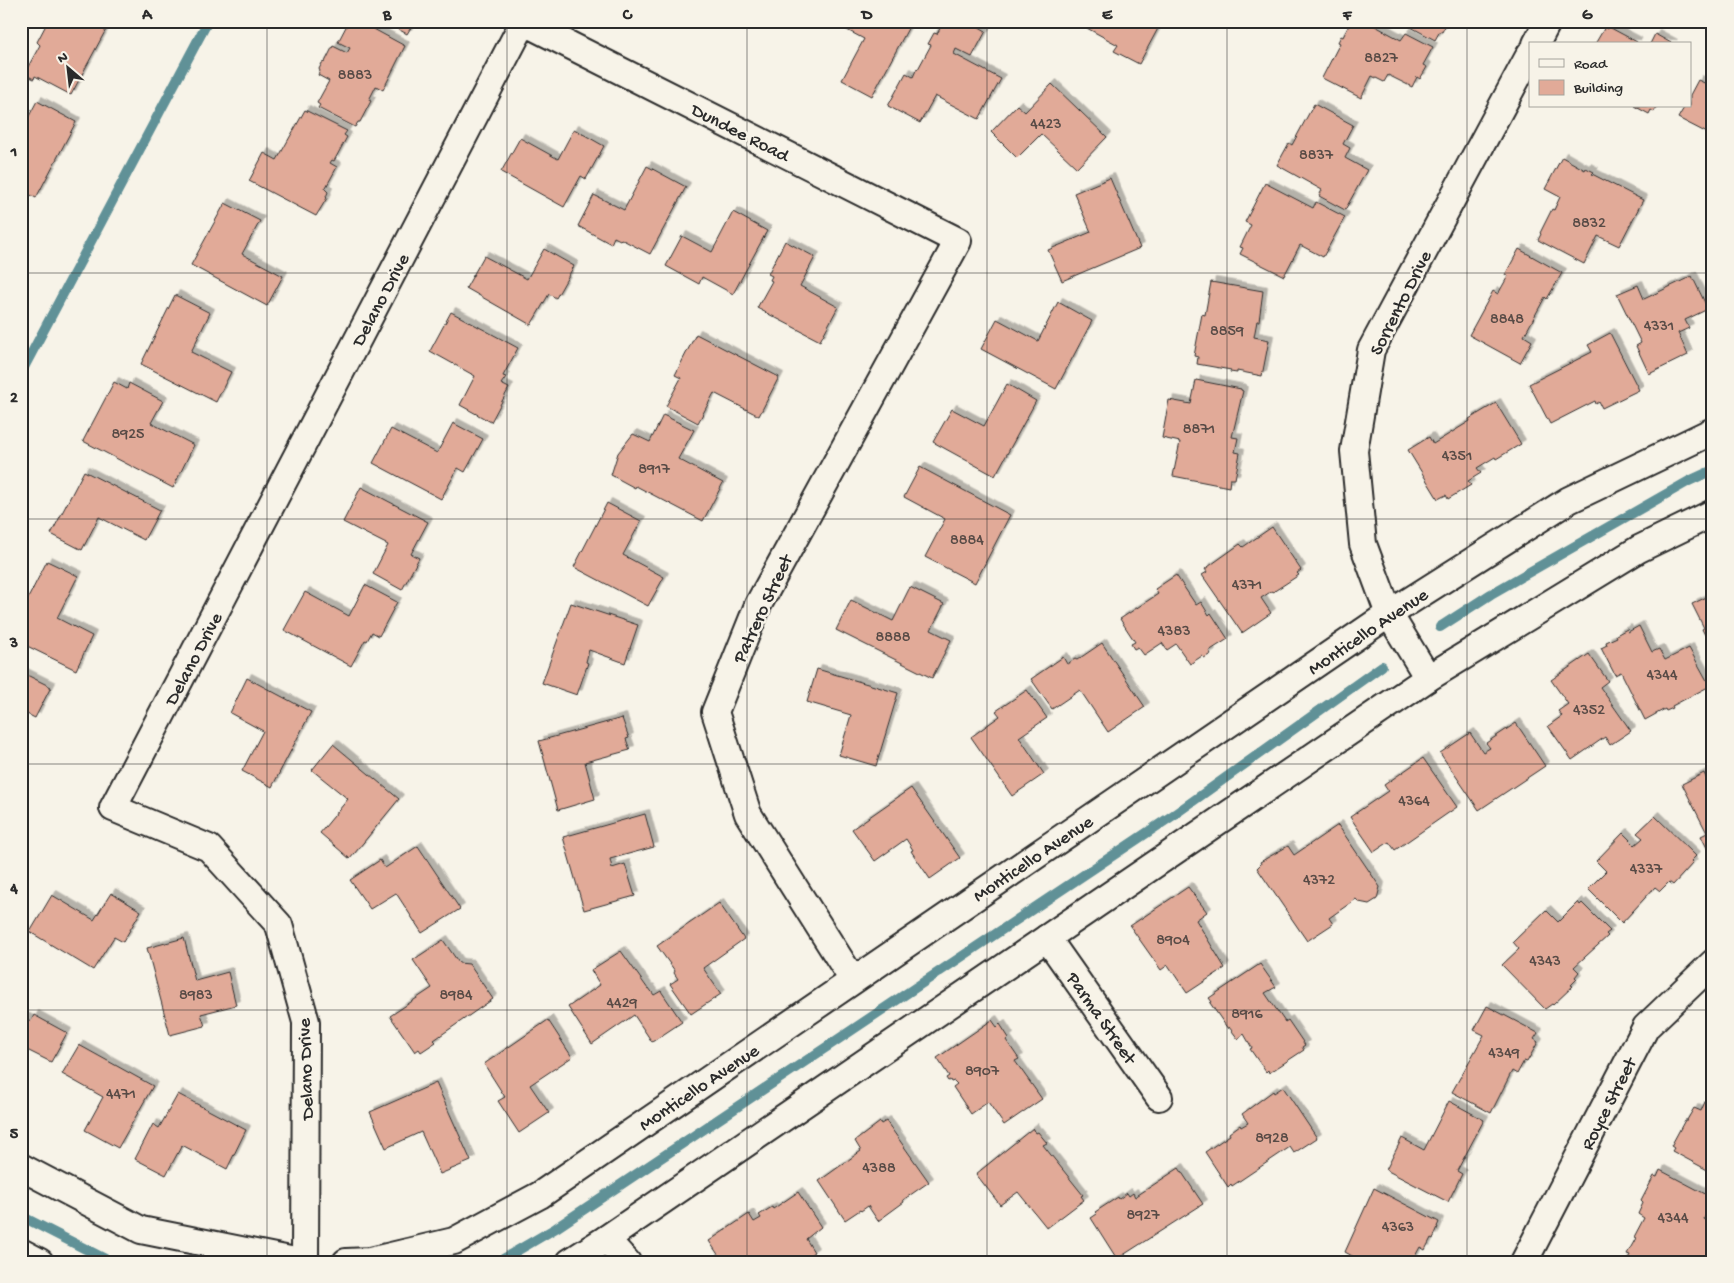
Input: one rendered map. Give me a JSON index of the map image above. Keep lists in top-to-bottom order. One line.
{"streets":{"street":["Dundee Road","Delano Drive","Sorrento Drive","Patrero Street","Monticello Avenue","Parma Street","Royce Street"]},"crossings":[["Dundee Road","Delano Drive"],["Dundee Road","Patrero Street"],["Sorrento Drive","Monticello Avenue"],["Patrero Street","Monticello Avenue"]],"house_numbers":["8827","8883","4423","8837","8832","8848","4331","8859","8871","8925","4351","8917","8884","4371","4383","8888","4344","4352","4364","4337","4372","8904","4343","8983","8984","4429","8916","4349","8907","4471","8928","4388","8927","4344","4363"],"legend":["Road","Building"],"north":"top left","grid":{"columns":["A","B","C","D","E","F","G"],"rows":["1","2","3","4","5"]}}
